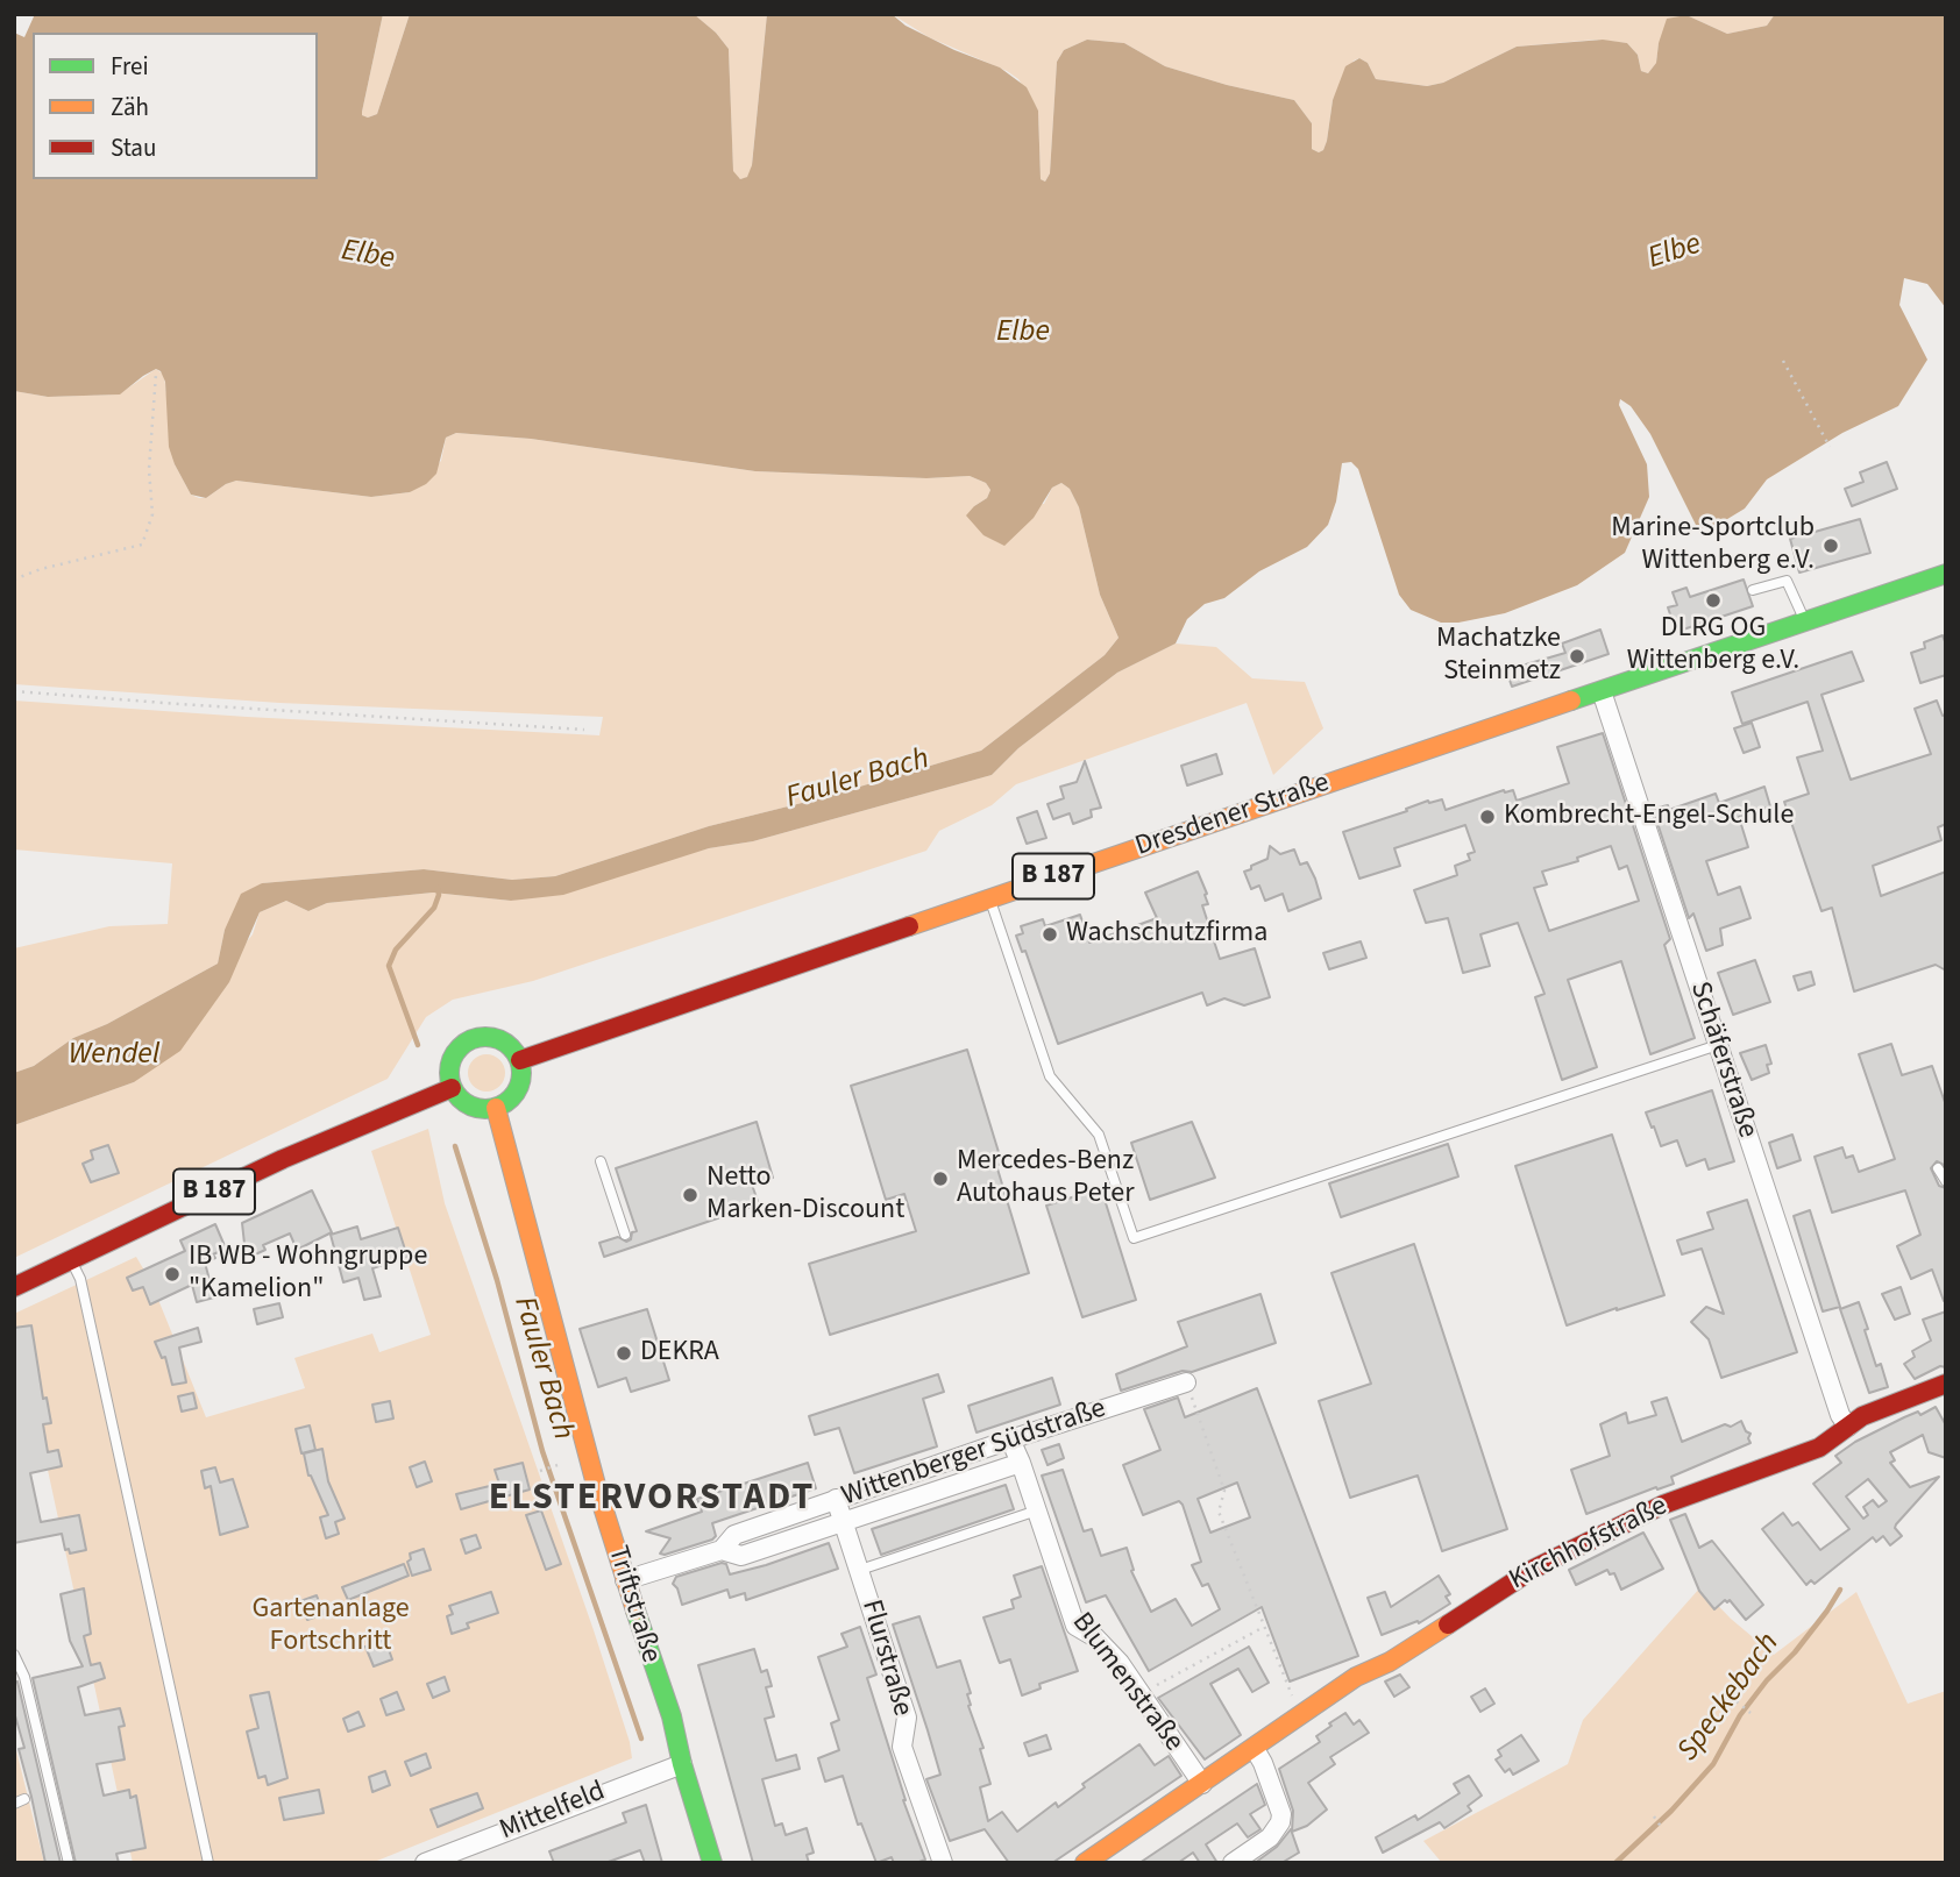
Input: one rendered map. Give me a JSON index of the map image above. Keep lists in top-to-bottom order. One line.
{"streets":{"main road":["Dresdener Straße","B 187","Kirchhofstraße","Triftstraße"],"street":["Schäferstraße","Wittenberger Südstraße","Flurstraße","Blumenstraße","Mittelfeld"]},"crossings":[["Dresdener Straße","B 187"],["Dresdener Straße","Schäferstraße"],["Dresdener Straße","Triftstraße"],["B 187","Triftstraße"],["Schäferstraße","Kirchhofstraße"],["Wittenberger Südstraße","Triftstraße"],["Wittenberger Südstraße","Flurstraße"],["Wittenberger Südstraße","Blumenstraße"],["Kirchhofstraße","Blumenstraße"],["Triftstraße","Mittelfeld"]],"districts":["ELSTERVORSTADT"],"water":["Elbe","Fauler Bach","Wendel","Speckebach"],"parks":["Gartenanlage Fortschritt"],"places":["Marine-Sportclub Wittenberg e.V.","DLRG OG Wittenberg e.V.","Machatzke Steinmetz","Kombrecht-Engel-Schule","Wachschutzfirma","Mercedes-Benz Autohaus Peter","Netto Marken-Discount","IB WB - Wohngruppe \"Kamelion\"","DEKRA"],"legend":["Frei","Zäh","Stau"]}
